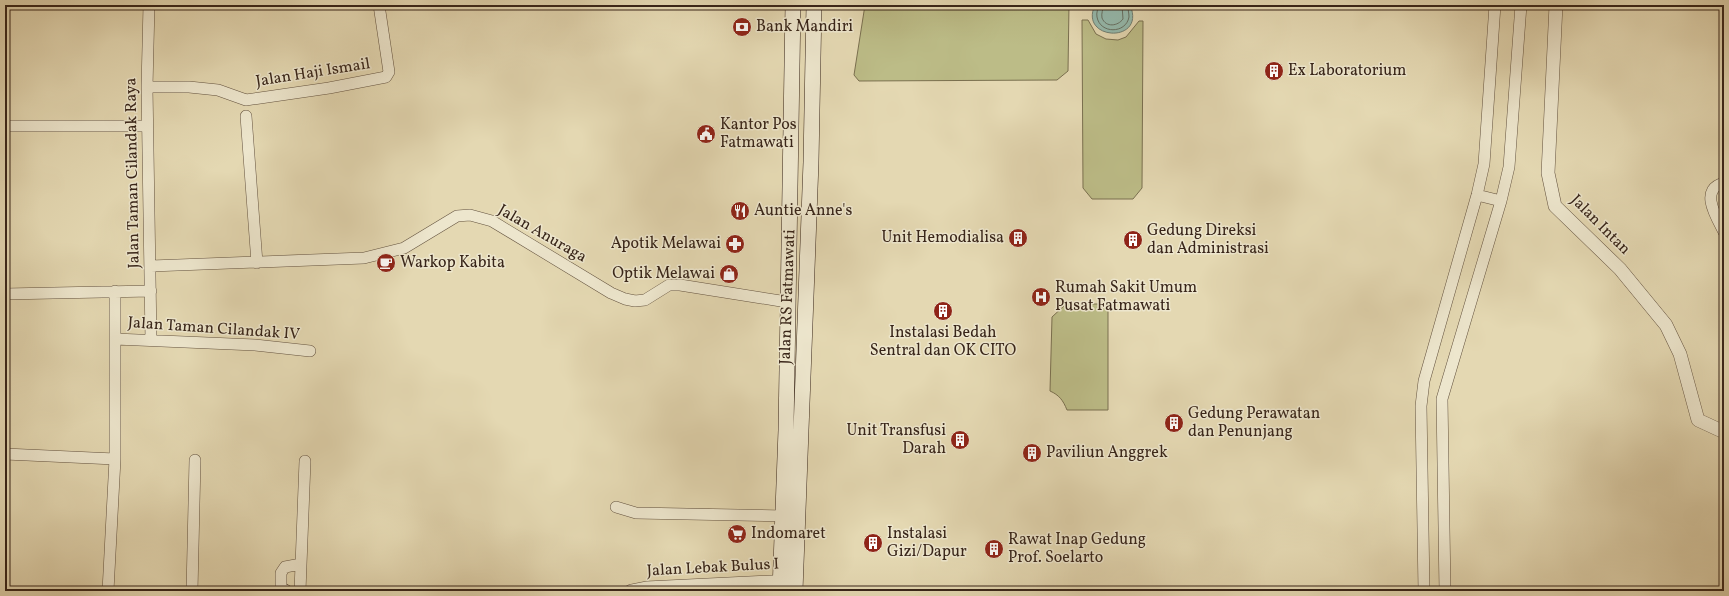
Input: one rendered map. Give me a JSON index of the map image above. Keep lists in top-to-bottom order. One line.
{"streets":{"main road":["Jalan RS Fatmawati"],"street":["Jalan Haji Ismail","Jalan Taman Cilandak Raya","Jalan Intan","Jalan Anuraga","Jalan Taman Cilandak IV","Jalan Lebak Bulus I"]},"crossings":[["Jalan Haji Ismail","Jalan Taman Cilandak Raya"],["Jalan Taman Cilandak Raya","Jalan Anuraga"],["Jalan Taman Cilandak Raya","Jalan Taman Cilandak IV"],["Jalan Anuraga","Jalan RS Fatmawati"],["Jalan RS Fatmawati","Jalan Lebak Bulus I"]],"places":{"bank":["Bank Mandiri"],"building":["Ex Laboratorium","Unit Hemodialisa","Gedung Direksi dan Administrasi","Instalasi Bedah Sentral dan OK CITO","Gedung Perawatan dan Penunjang","Unit Transfusi Darah","Paviliun Anggrek","Instalasi Gizi/Dapur","Rawat Inap Gedung Prof. Soelarto"],"public building":["Kantor Pos Fatmawati"],"restaurant":["Auntie Anne's"],"pharmacy":["Apotik Melawai"],"cafe":["Warkop Kabita"],"shop":["Optik Melawai"],"hospital":["Rumah Sakit Umum Pusat Fatmawati"],"supermarket":["Indomaret"]}}
